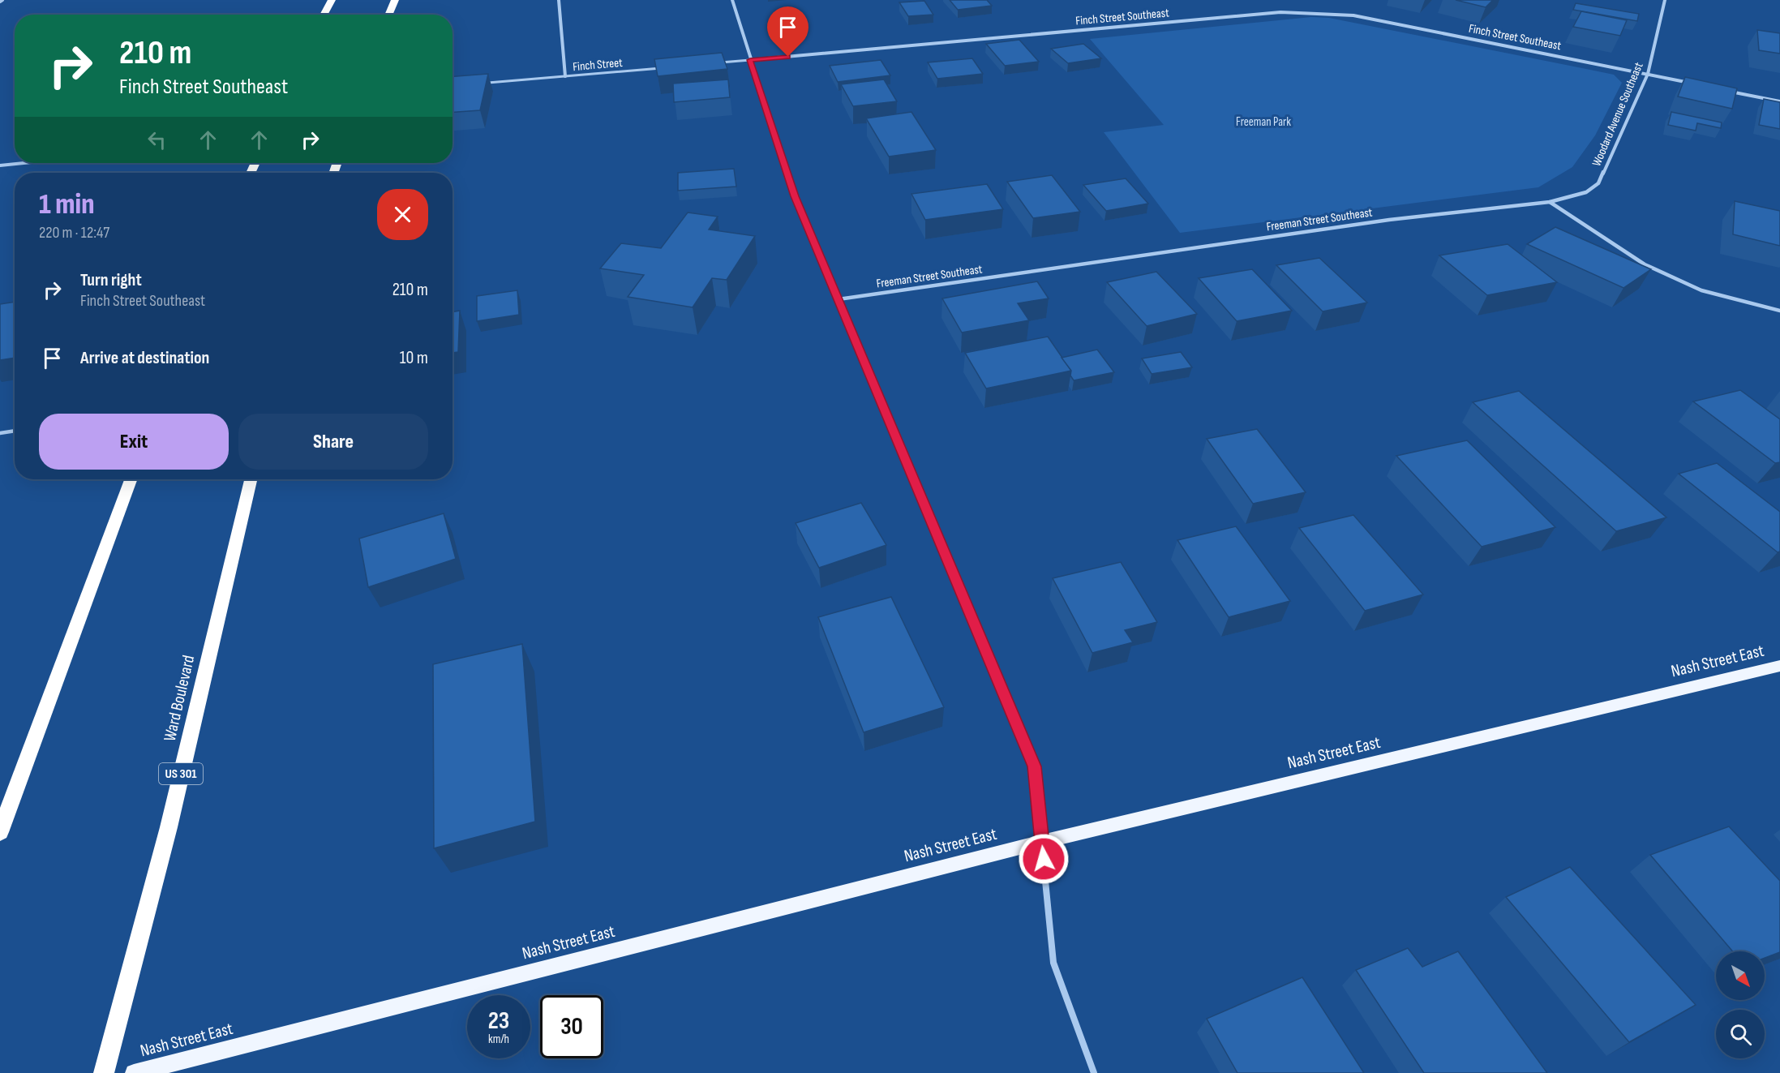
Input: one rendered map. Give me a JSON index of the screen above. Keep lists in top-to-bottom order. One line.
{"streets":{"highway":["Ward Boulevard","US 301"],"main road":["Nash Street East"],"street":["Finch Street Southeast","Woodard Avenue Southeast","Freeman Street Southeast"],"lane":["Finch Street"]},"crossings":[["Finch Street Southeast","Woodard Avenue Southeast"],["Woodard Avenue Southeast","Freeman Street Southeast"]],"parks":["Freeman Park"],"north":"bottom right","page":{"turn":["210 m","Finch Street Southeast"],"heading":["1 min","220 m · 12:47"],"list":[{"name":"Turn right","note":"Finch Street Southeast","value":"210 m"},{"name":"Arrive at destination","value":"10 m"}],"buttons":["Exit","Share"],"speed":"23 km/h","limit":"30"}}
